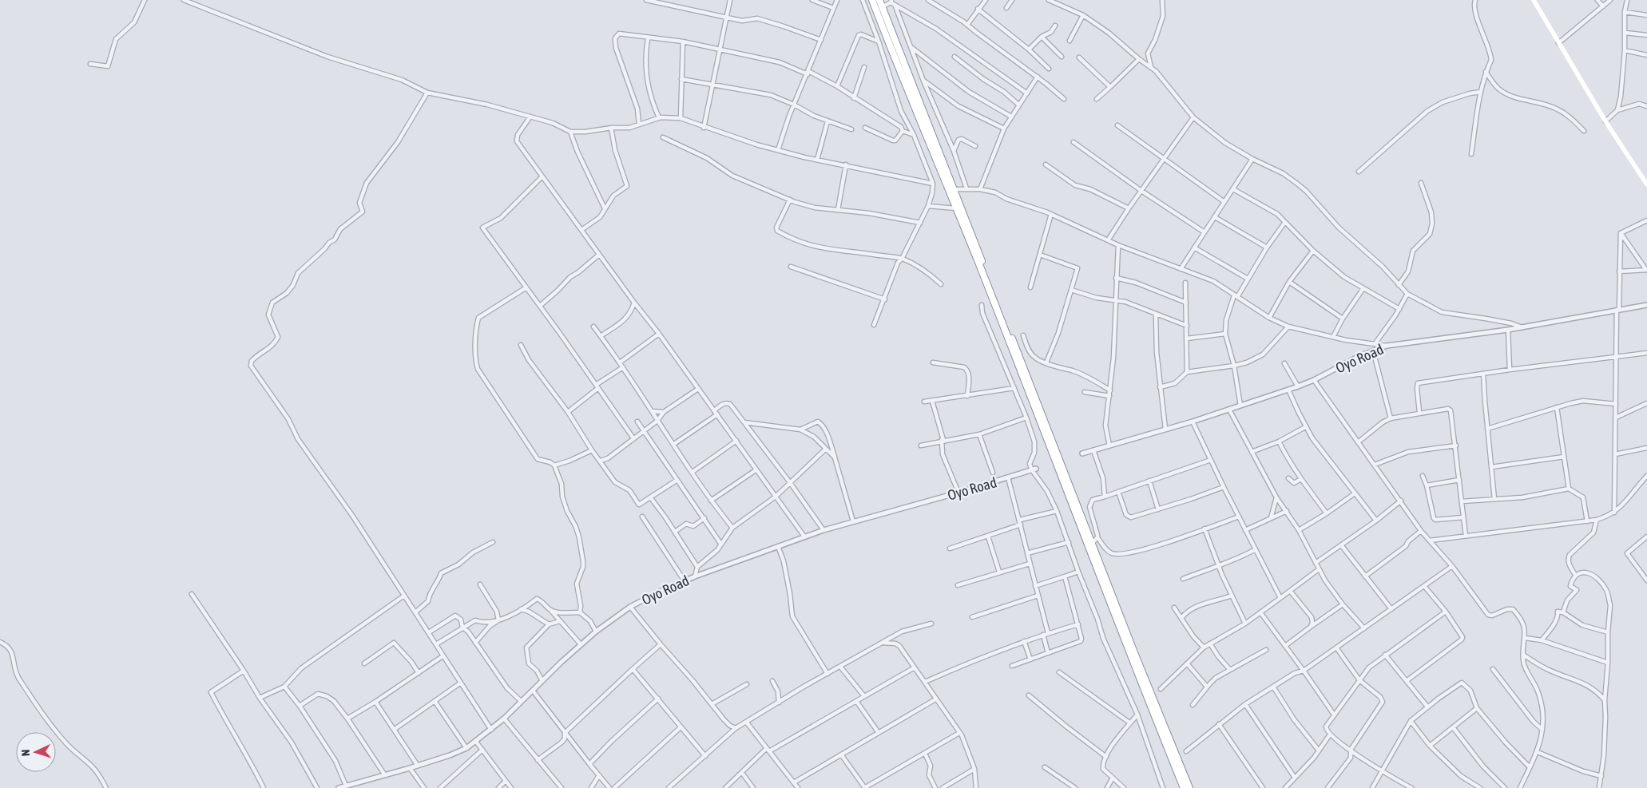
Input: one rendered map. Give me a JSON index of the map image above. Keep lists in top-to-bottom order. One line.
{"streets":{"street":["Oyo Road"]},"north":"left"}
